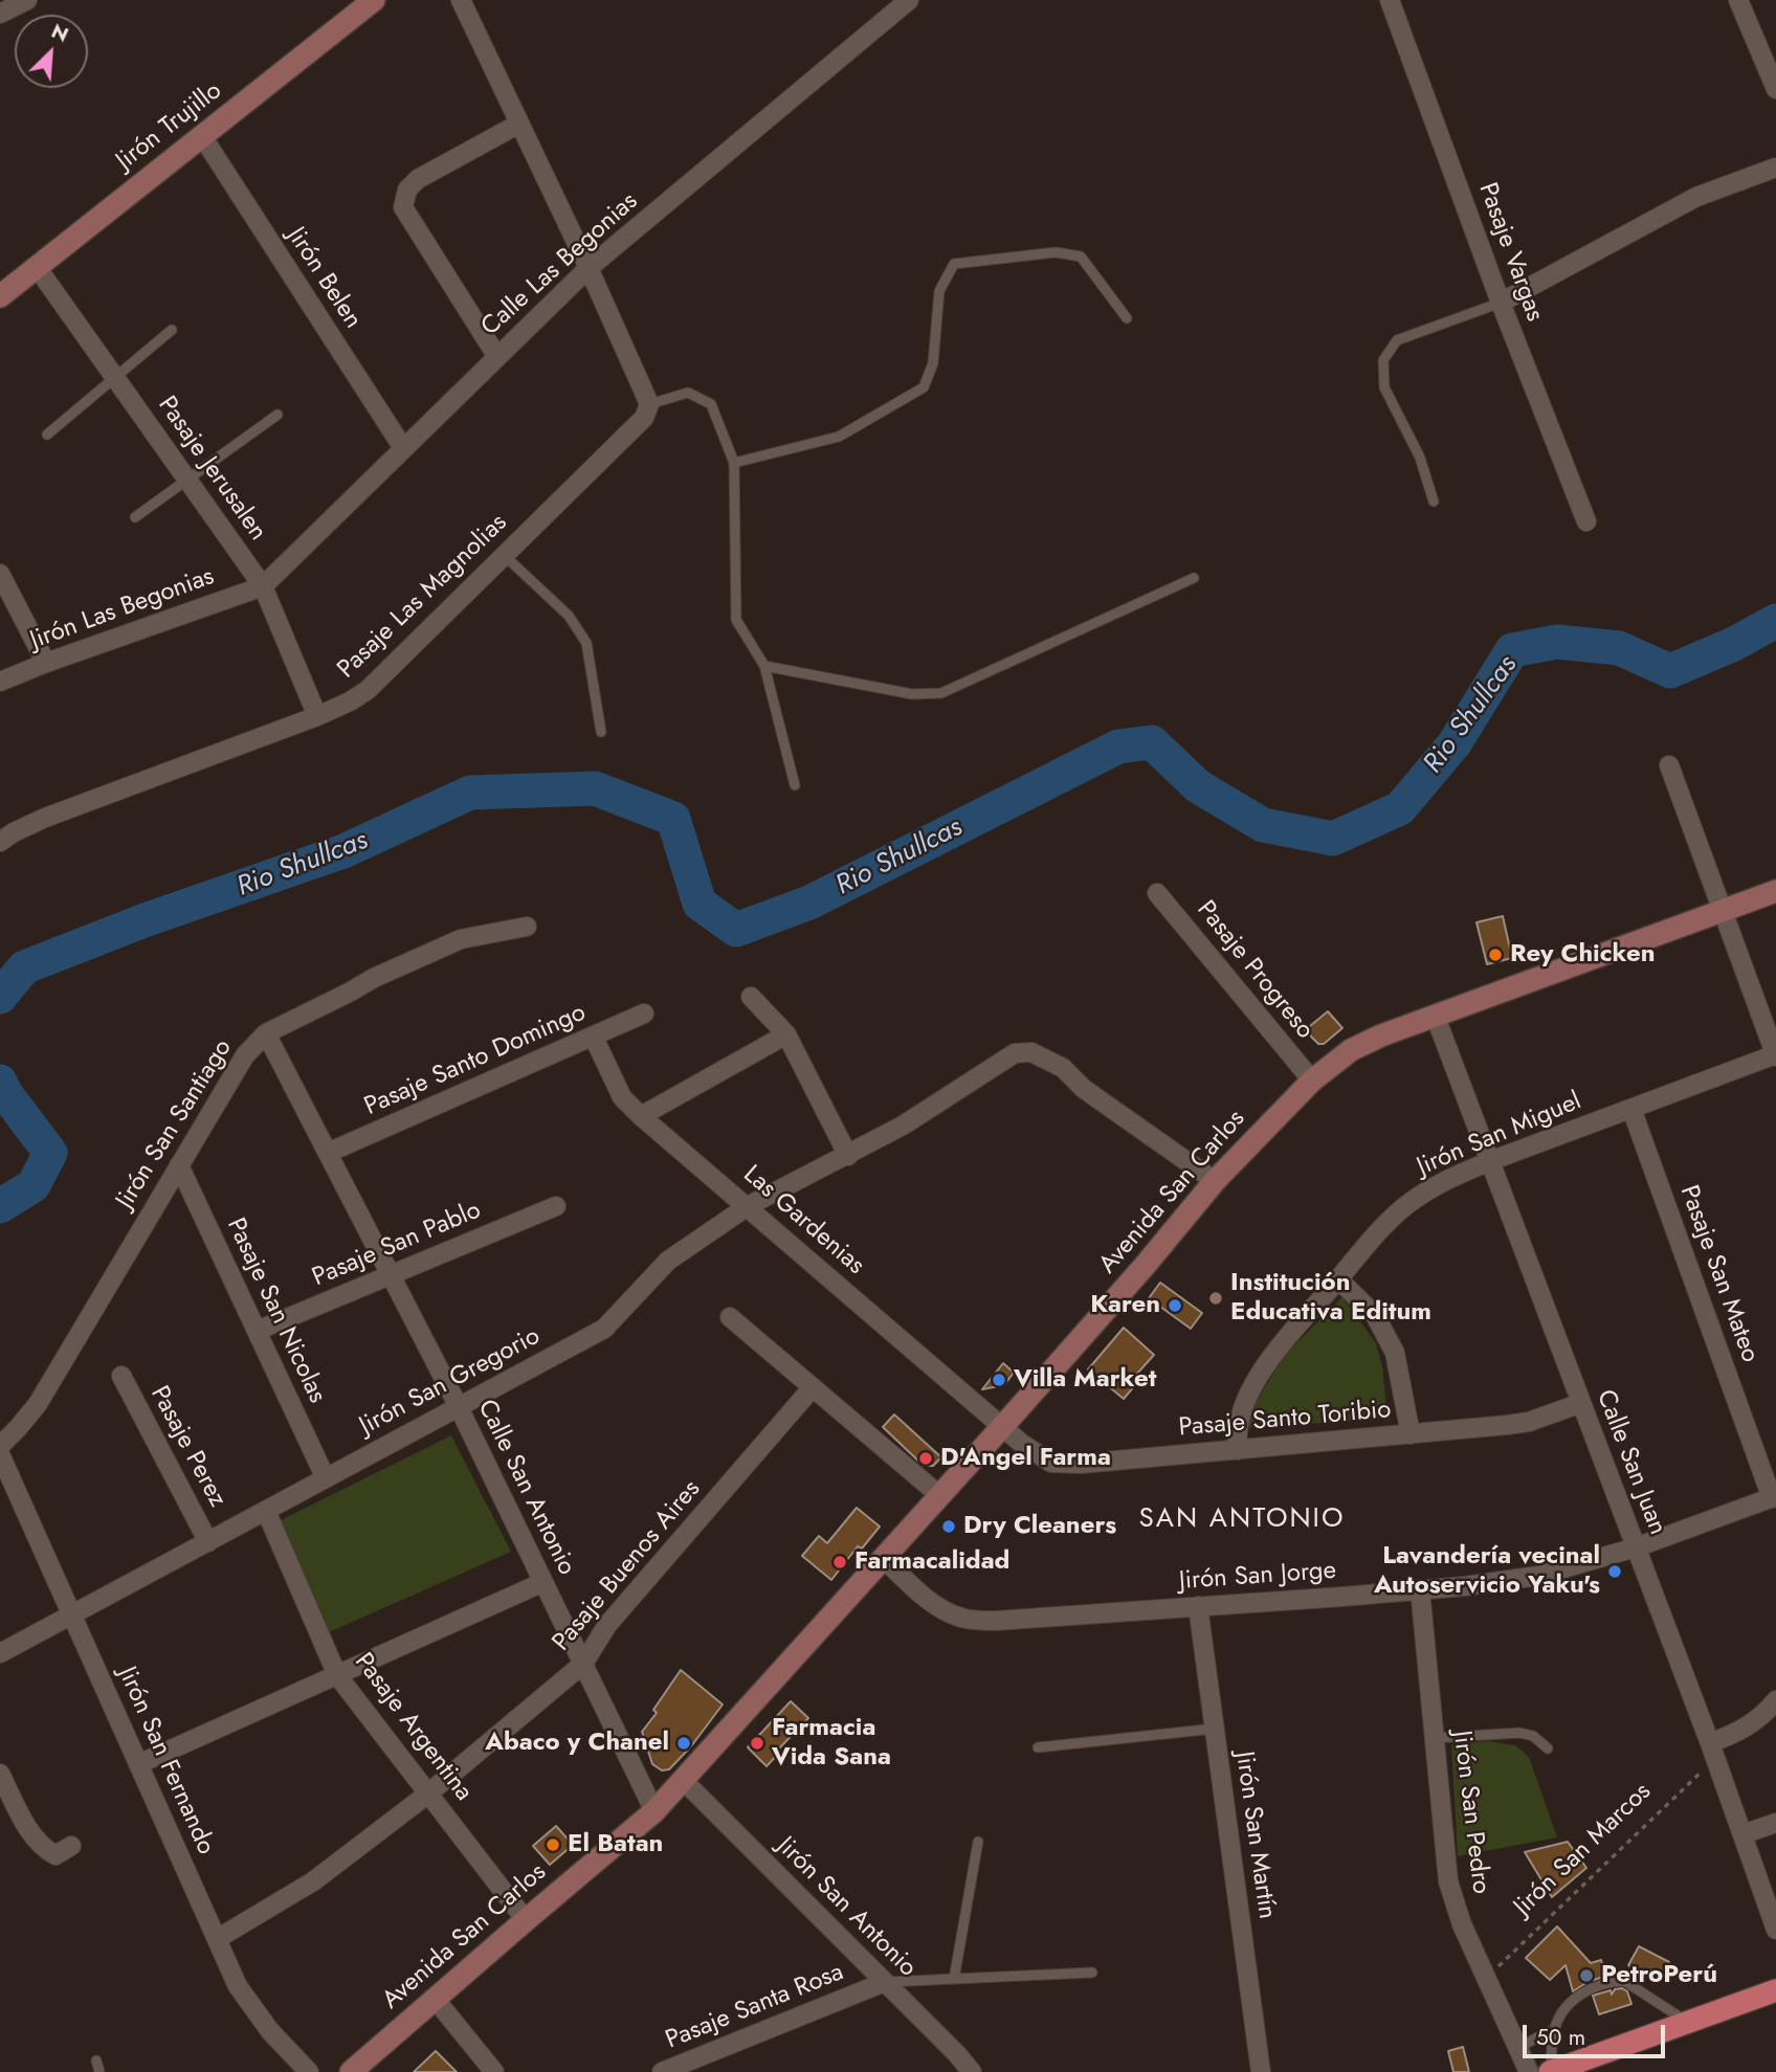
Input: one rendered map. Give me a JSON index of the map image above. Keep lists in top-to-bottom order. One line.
{"streets":{"main road":["Jirón Trujillo","Avenida San Carlos"],"street":["Pasaje Vargas","Calle Las Begonias","Jirón Belen","Pasaje Jerusalen","Pasaje Las Magnolias","Jirón Las Begonias","Pasaje Progreso","Pasaje Santo Domingo","Jirón San Santiago","Jirón San Miguel","Las Gardenias","Pasaje San Pablo","Pasaje San Mateo","Pasaje San Nicolas","Jirón San Gregorio","Pasaje Santo Toribio","Pasaje Perez","Calle San Juan","Calle San Antonio","Pasaje Buenos Aires","Jirón San Jorge","Pasaje Argentina","Jirón San Fernando","Jirón San Pedro","Jirón San Martín","Jirón San Antonio","Pasaje Santa Rosa"],"path":["Jirón San Marcos"]},"crossings":[["Jirón Trujillo","Jirón Belen"],["Jirón Trujillo","Pasaje Jerusalen"],["Calle Las Begonias","Jirón Belen"],["Calle Las Begonias","Pasaje Jerusalen"],["Calle Las Begonias","Jirón Las Begonias"],["Pasaje Jerusalen","Pasaje Las Magnolias"],["Pasaje Jerusalen","Jirón Las Begonias"],["Pasaje Progreso","Avenida San Carlos"],["Pasaje Santo Domingo","Las Gardenias"],["Pasaje Santo Domingo","Calle San Antonio"],["Jirón San Santiago","Pasaje San Nicolas"],["Jirón San Santiago","Calle San Antonio"],["Jirón San Miguel","Pasaje San Mateo"],["Jirón San Miguel","Pasaje Santo Toribio"],["Jirón San Miguel","Calle San Juan"],["Avenida San Carlos","Las Gardenias"],["Avenida San Carlos","Jirón San Gregorio"],["Avenida San Carlos","Pasaje Santo Toribio"],["Avenida San Carlos","Calle San Juan"],["Avenida San Carlos","Calle San Antonio"],["Avenida San Carlos","Jirón San Jorge"],["Avenida San Carlos","Pasaje Argentina"],["Avenida San Carlos","Jirón San Antonio"],["Las Gardenias","Jirón San Gregorio"],["Las Gardenias","Pasaje Santo Toribio"],["Pasaje San Pablo","Pasaje San Nicolas"],["Pasaje San Pablo","Calle San Antonio"],["Pasaje San Mateo","Jirón San Jorge"],["Pasaje San Nicolas","Jirón San Gregorio"],["Jirón San Gregorio","Pasaje Perez"],["Jirón San Gregorio","Calle San Antonio"],["Jirón San Gregorio","Pasaje Argentina"],["Jirón San Gregorio","Jirón San Fernando"],["Pasaje Santo Toribio","Calle San Juan"],["Calle San Juan","Jirón San Jorge"],["Calle San Juan","Jirón San Marcos"],["Calle San Antonio","Pasaje Buenos Aires"],["Pasaje Buenos Aires","Pasaje Argentina"],["Pasaje Buenos Aires","Jirón San Fernando"],["Jirón San Jorge","Jirón San Pedro"],["Jirón San Jorge","Jirón San Martín"],["Jirón San Pedro","Jirón San Marcos"],["Jirón San Antonio","Pasaje Santa Rosa"]],"districts":["SAN ANTONIO"],"water":["Rio Shullcas"],"places":["Rey Chicken","Institución Educativa Editum","Karen","Villa Market","D'Angel Farma","Dry Cleaners","Farmacalidad","Lavandería vecinal Autoservicio Yaku's","Abaco y Chanel","Farmacia Vida Sana","El Batan","PetroPerú"],"scale_bar":"50 m","north":"top right"}
